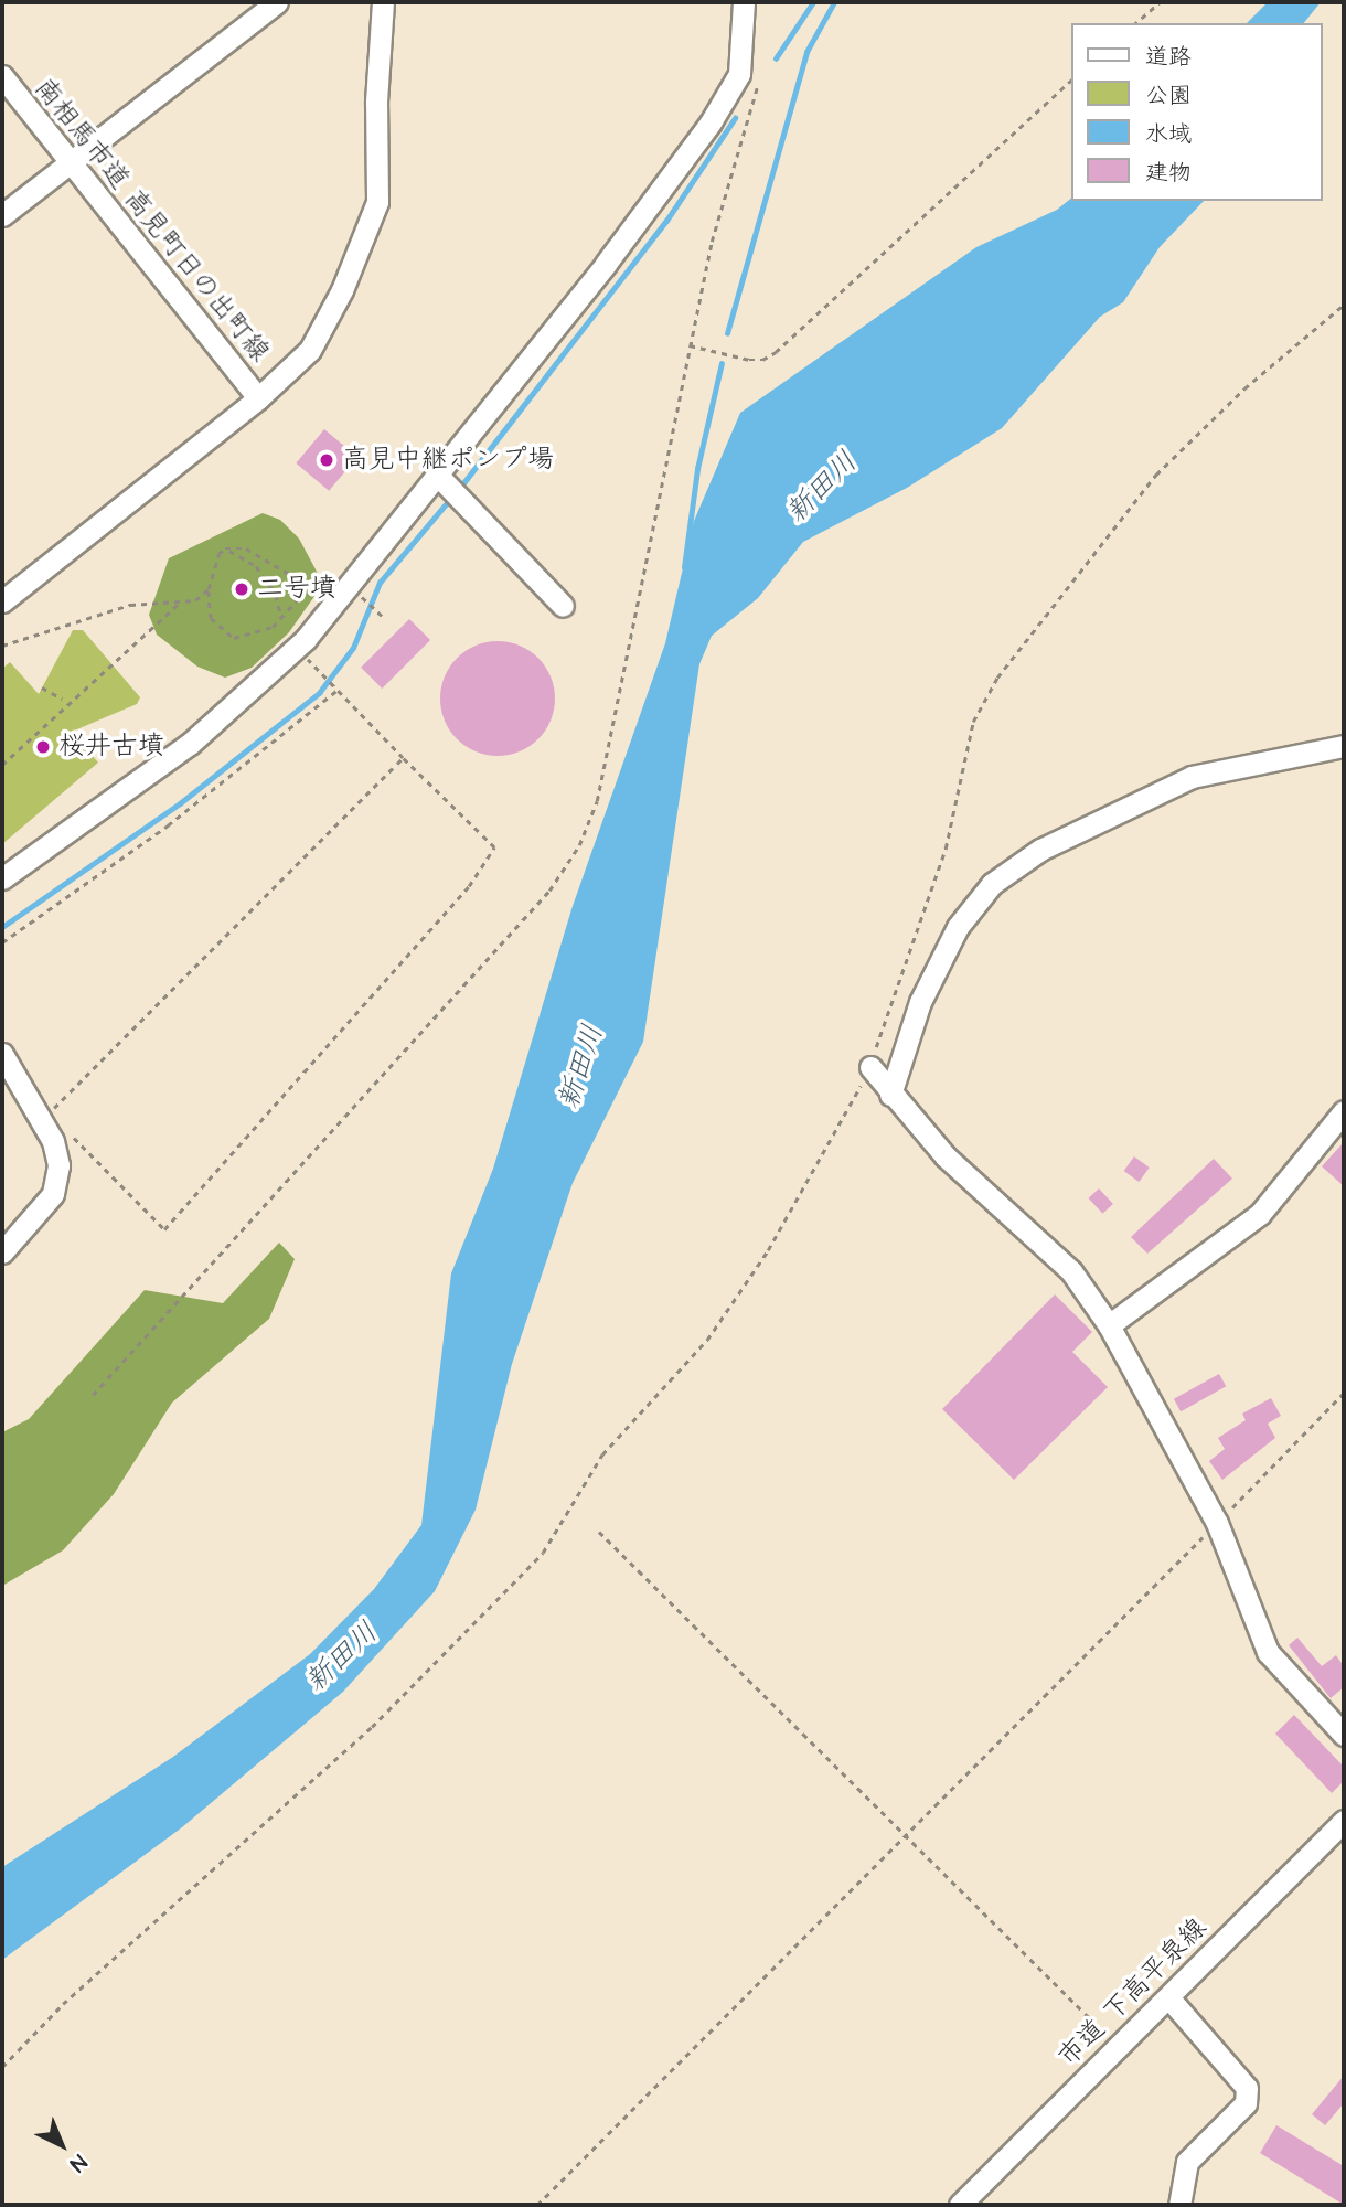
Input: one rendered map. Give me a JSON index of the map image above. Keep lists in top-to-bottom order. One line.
{"streets":{"street":["南相馬市道 高見町日の出町線","市道 下高平泉線"]},"water":["新田川"],"places":["高見中継ポンプ場","二号墳","桜井古墳"],"legend":["道路","公園","水域","建物"],"north":"bottom right"}
